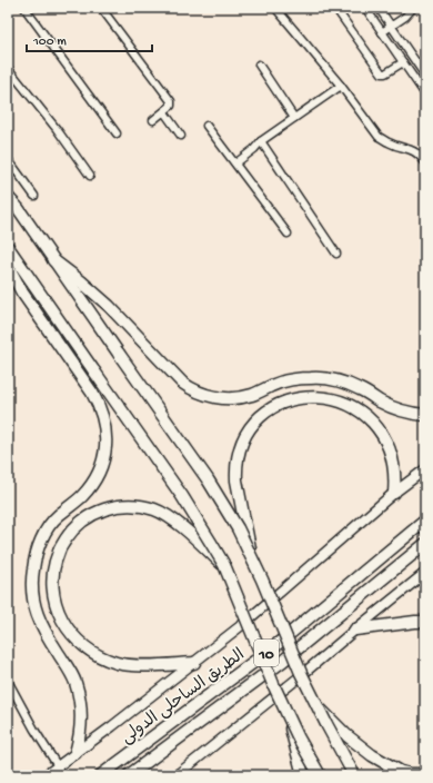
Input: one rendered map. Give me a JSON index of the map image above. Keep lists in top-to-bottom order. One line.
{"streets":{"main road":["10","الطريق الساحلى الدولى"]},"scale_bar":"100 m"}
